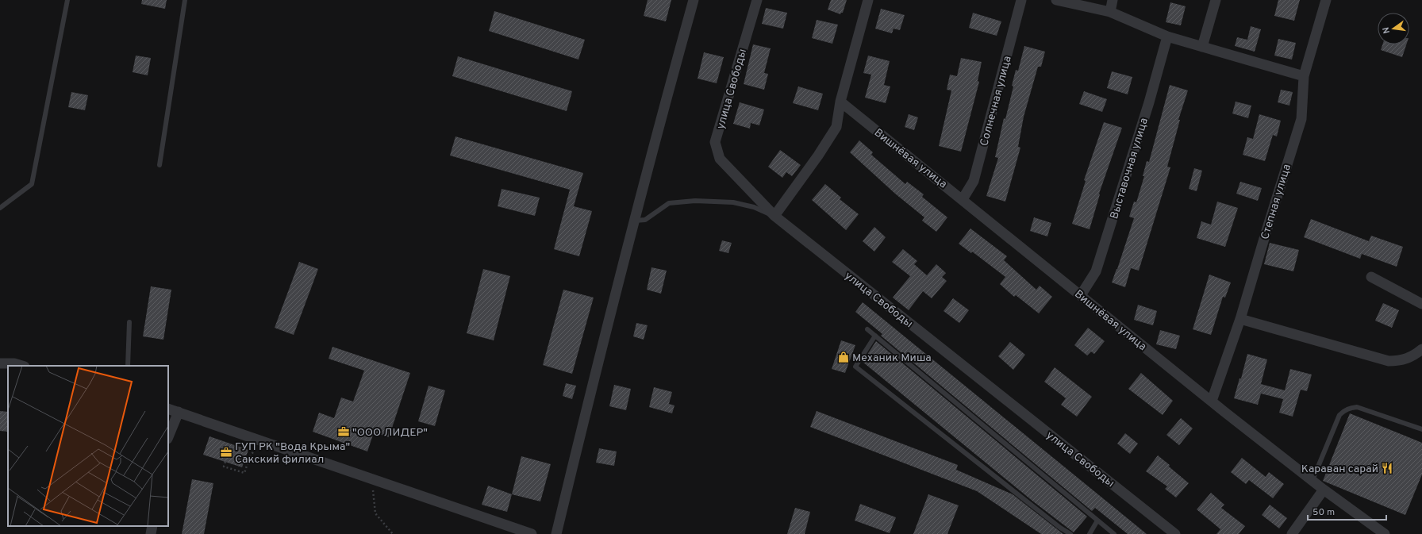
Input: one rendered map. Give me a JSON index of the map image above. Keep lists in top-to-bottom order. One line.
{"streets":{"street":["улица Свободы","Солнечная улица","Вишнёвая улица","Выставочная улица","Степная улица"]},"crossings":[["Солнечная улица","Вишнёвая улица"],["Вишнёвая улица","Выставочная улица"],["Вишнёвая улица","Степная улица"]],"places":{"shop":["Механик Миша"],"office":["\"ООО ЛИДЕР\"","ГУП РК \"Вода Крыма\" Сакский филиал"],"restaurant":["Караван сарай"]},"scale_bar":"50 m","north":"left"}
